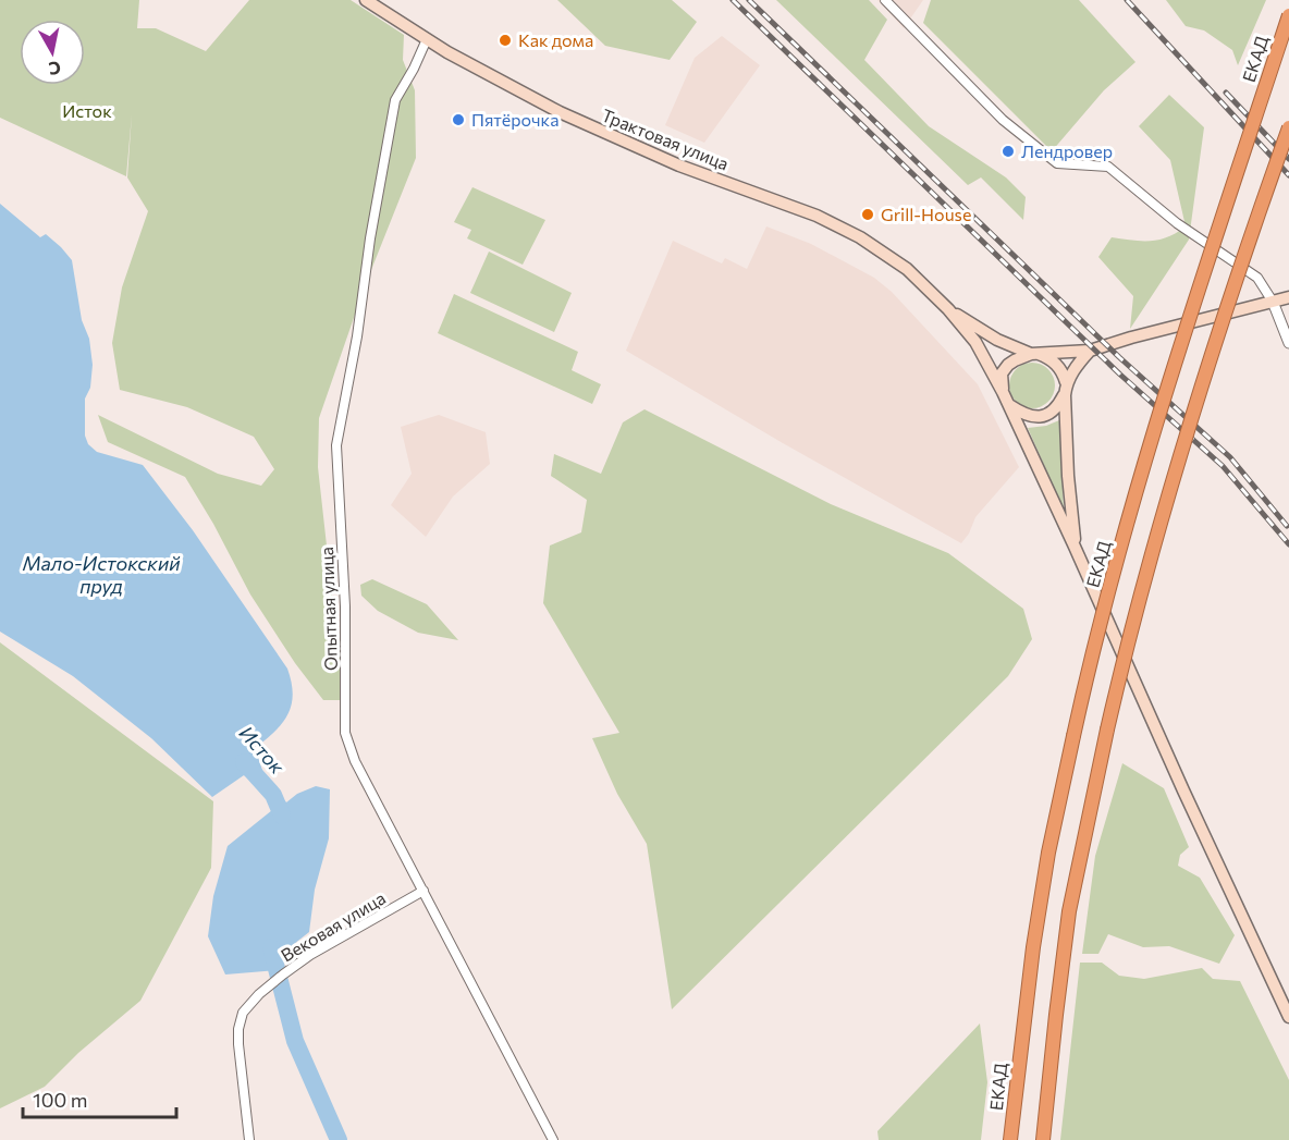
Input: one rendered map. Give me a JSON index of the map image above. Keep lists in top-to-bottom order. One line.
{"streets":{"highway":["ЕКАД"],"main road":["Трактовая улица"],"street":["Опытная улица","Вековая улица"]},"crossings":[["Трактовая улица","Опытная улица"],["Опытная улица","Вековая улица"]],"water":["Мало-Истокский пруд","Исток"],"parks":["Исток"],"places":["Как дома","Пятёрочка","Лендровер","Grill-House"],"scale_bar":"100 m","north":"bottom"}
